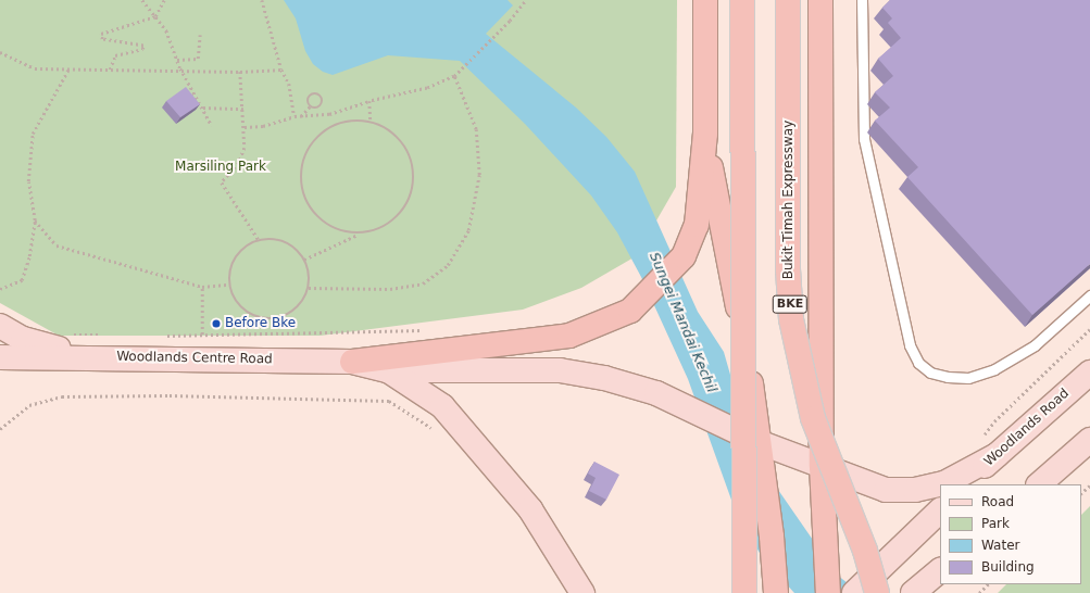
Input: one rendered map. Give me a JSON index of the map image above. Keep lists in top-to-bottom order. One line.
{"streets":{"highway":["Bukit Timah Expressway","BKE"],"main road":["Woodlands Centre Road","Woodlands Road"]},"water":["Sungei Mandai Kechil"],"parks":["Marsiling Park"],"places":["Before Bke"],"legend":["Road","Park","Water","Building"]}
